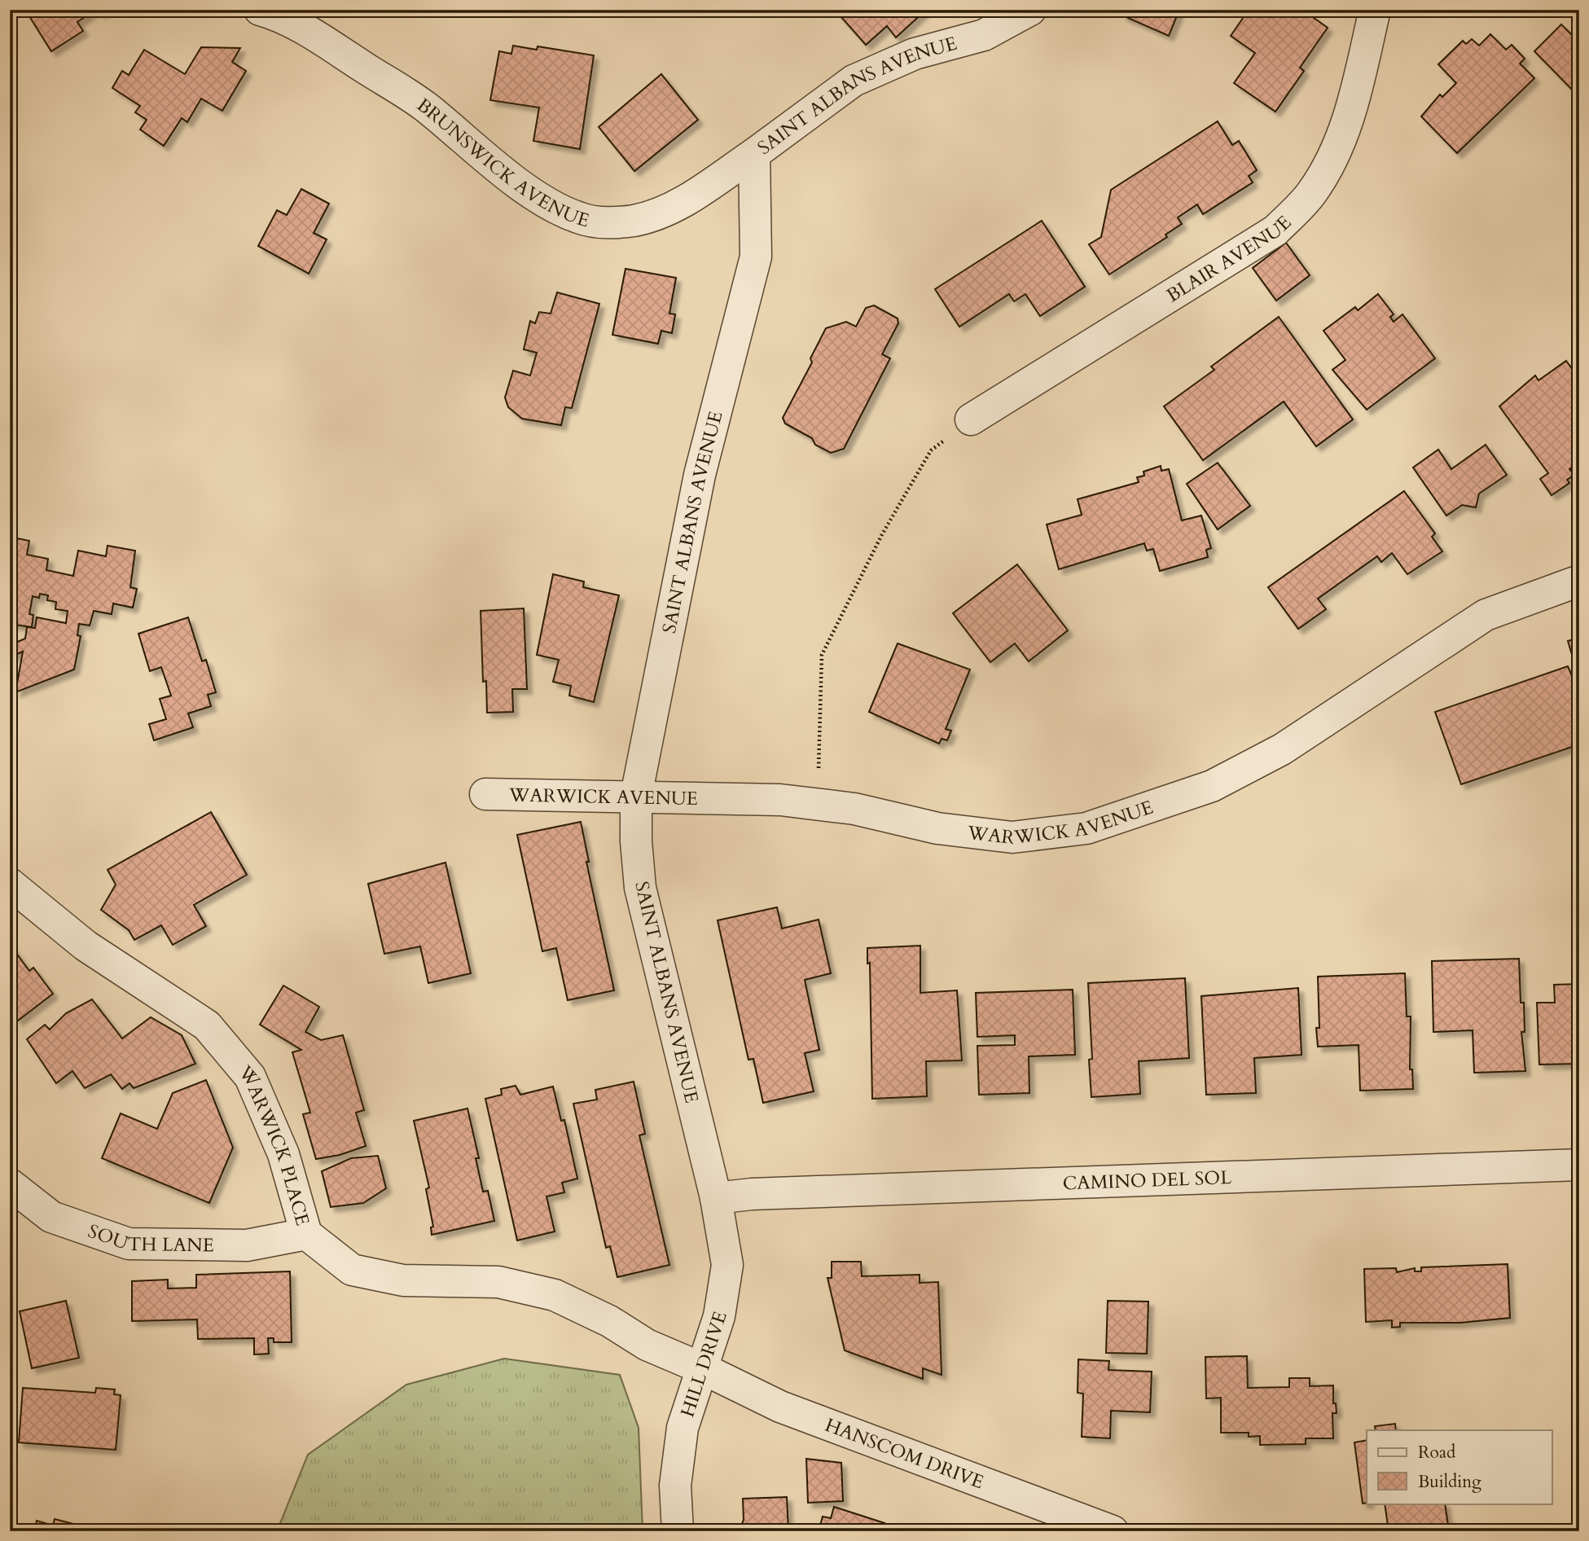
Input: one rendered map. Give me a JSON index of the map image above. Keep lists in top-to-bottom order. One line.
{"streets":{"street":["SAINT ALBANS AVENUE","BRUNSWICK AVENUE","BLAIR AVENUE","WARWICK AVENUE","WARWICK PLACE","CAMINO DEL SOL","SOUTH LANE","HILL DRIVE","HANSCOM DRIVE"]},"crossings":[["SAINT ALBANS AVENUE","BRUNSWICK AVENUE"],["SAINT ALBANS AVENUE","WARWICK AVENUE"],["SAINT ALBANS AVENUE","CAMINO DEL SOL"],["SAINT ALBANS AVENUE","HILL DRIVE"],["WARWICK PLACE","SOUTH LANE"],["WARWICK PLACE","HILL DRIVE"],["WARWICK PLACE","HANSCOM DRIVE"],["CAMINO DEL SOL","HILL DRIVE"],["HILL DRIVE","HANSCOM DRIVE"]],"legend":["Road","Building"]}
